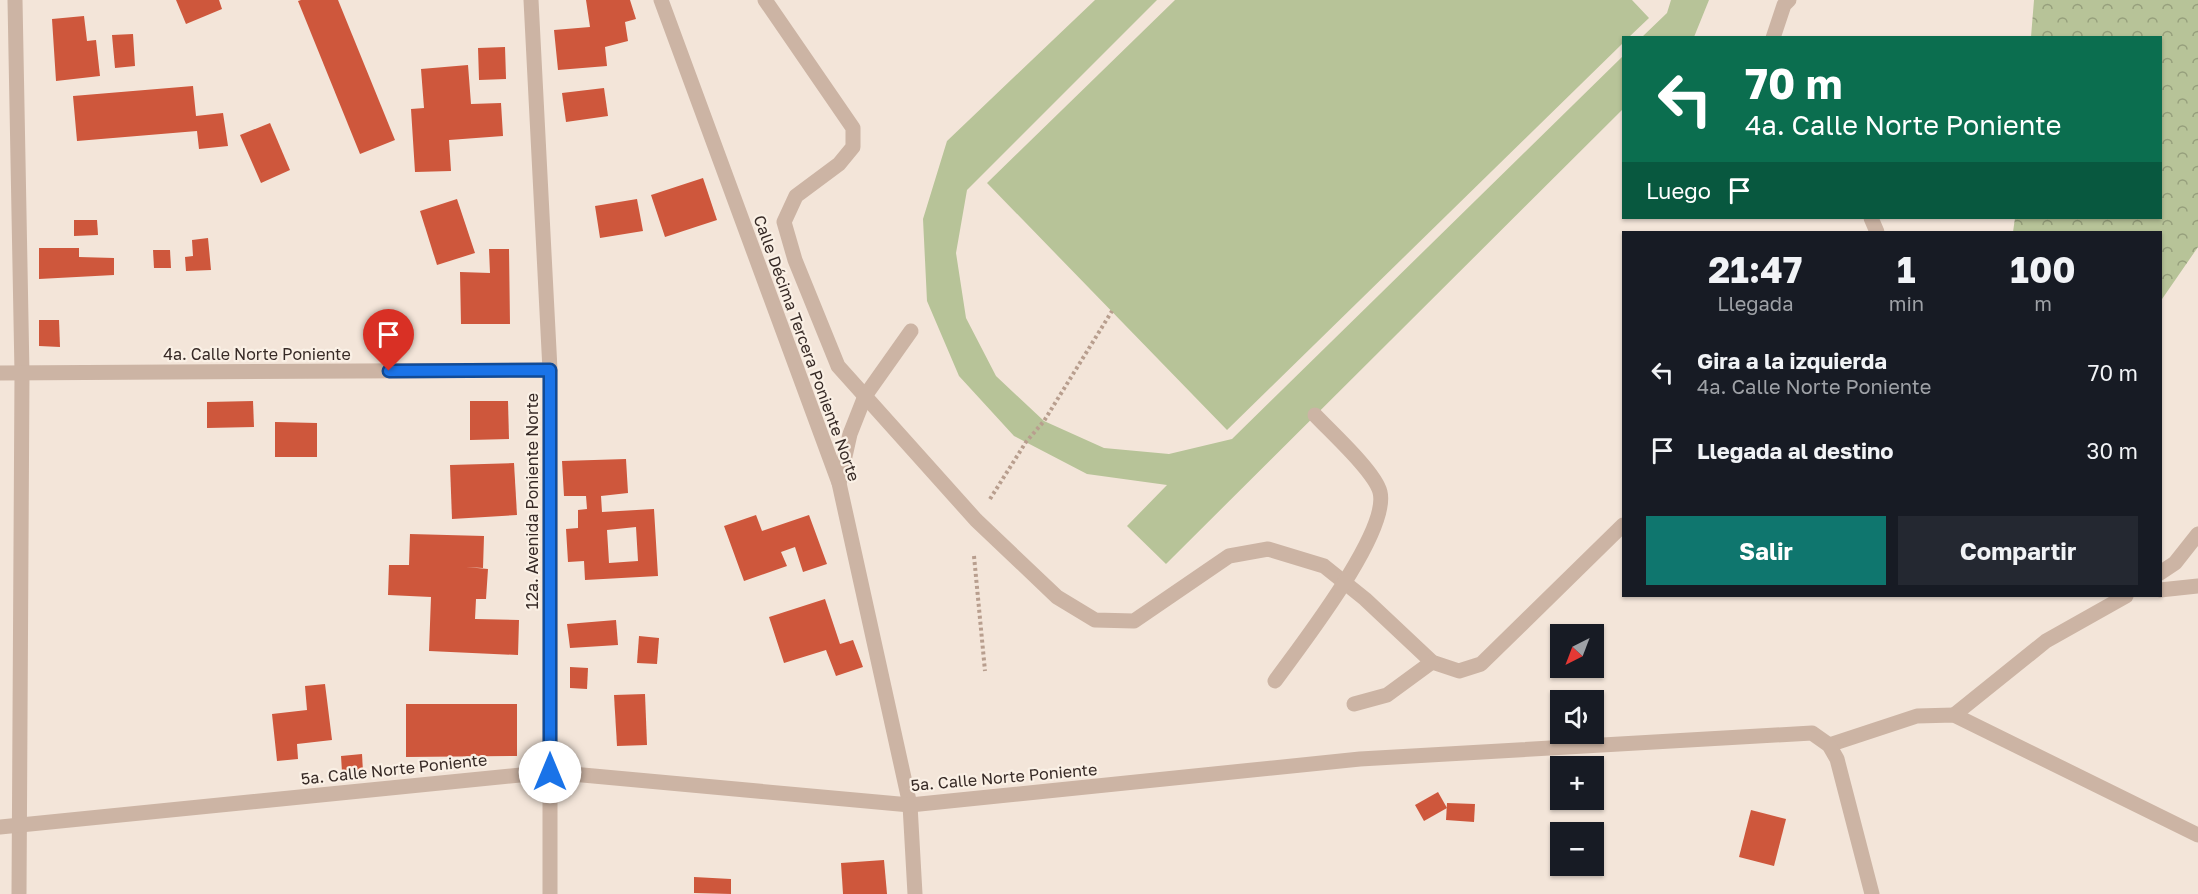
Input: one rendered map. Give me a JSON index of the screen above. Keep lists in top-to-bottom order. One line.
{"streets":{"street":["Calle Décima Tercera Poniente Norte","4a. Calle Norte Poniente","12a. Avenida Poniente Norte","5a. Calle Norte Poniente"]},"crossings":[["Calle Décima Tercera Poniente Norte","5a. Calle Norte Poniente"],["4a. Calle Norte Poniente","12a. Avenida Poniente Norte"],["12a. Avenida Poniente Norte","5a. Calle Norte Poniente"]],"north":"bottom left","page":{"turn":["70 m","4a. Calle Norte Poniente"],"then":"Luego","eta":["21:47","Llegada","1","min","100","m"],"list":[{"name":"Gira a la izquierda","note":"4a. Calle Norte Poniente","value":"70 m"},{"name":"Llegada al destino","value":"30 m"}],"buttons":["Salir","Compartir"],"map_buttons":["+","−"]}}
